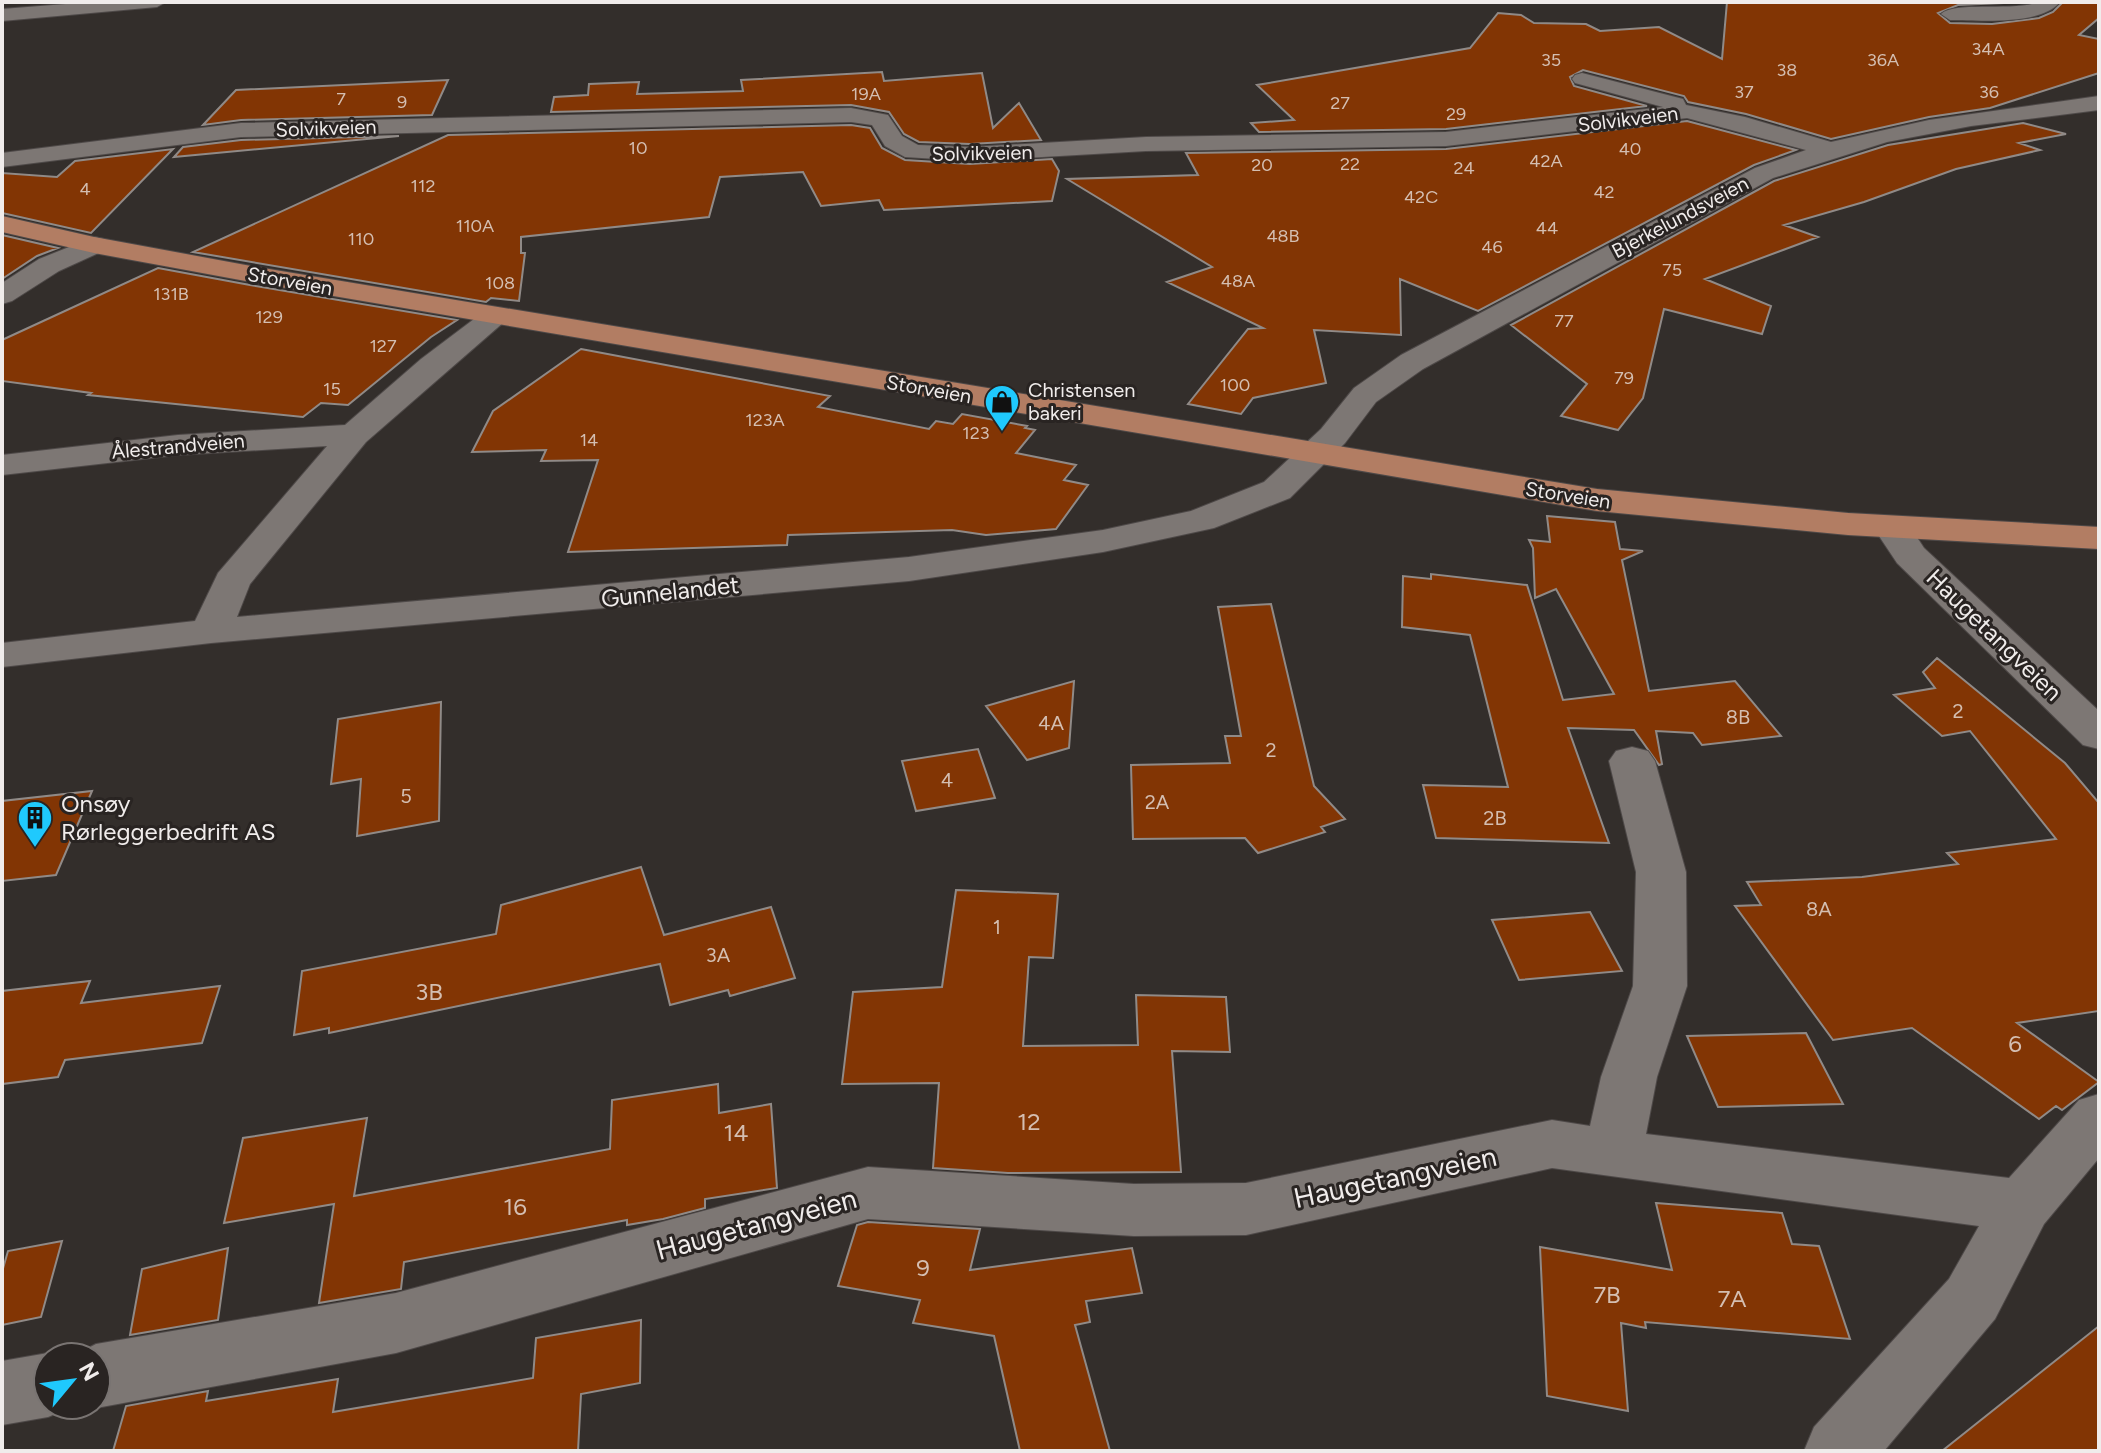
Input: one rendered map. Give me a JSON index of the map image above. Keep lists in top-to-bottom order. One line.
{"streets":{"main road":["Storveien"],"street":["Solvikveien","Bjerkelundsveien","Ålestrandveien","Gunnelandet","Haugetangveien"]},"crossings":[["Solvikveien","Bjerkelundsveien"],["Bjerkelundsveien","Storveien"],["Bjerkelundsveien","Gunnelandet"],["Storveien","Gunnelandet"],["Storveien","Haugetangveien"]],"places":{"shop":["Christensen bakeri"],"building":["Onsøy Rørleggerbedrift AS"]},"house_numbers":["34A","35","36A","38","37","36","19A","7","9","27","29","10","40","42A","22","20","24","112","4","42","42C","110A","44","48B","110","46","75","48A","108","131B","129","77","127","79","100","15","123A","123","14","2","8B","4A","2","4","5","2A","2B","8A","1","3A","3B","6","12","14","16","9","7B","7A"],"north":"top right"}
